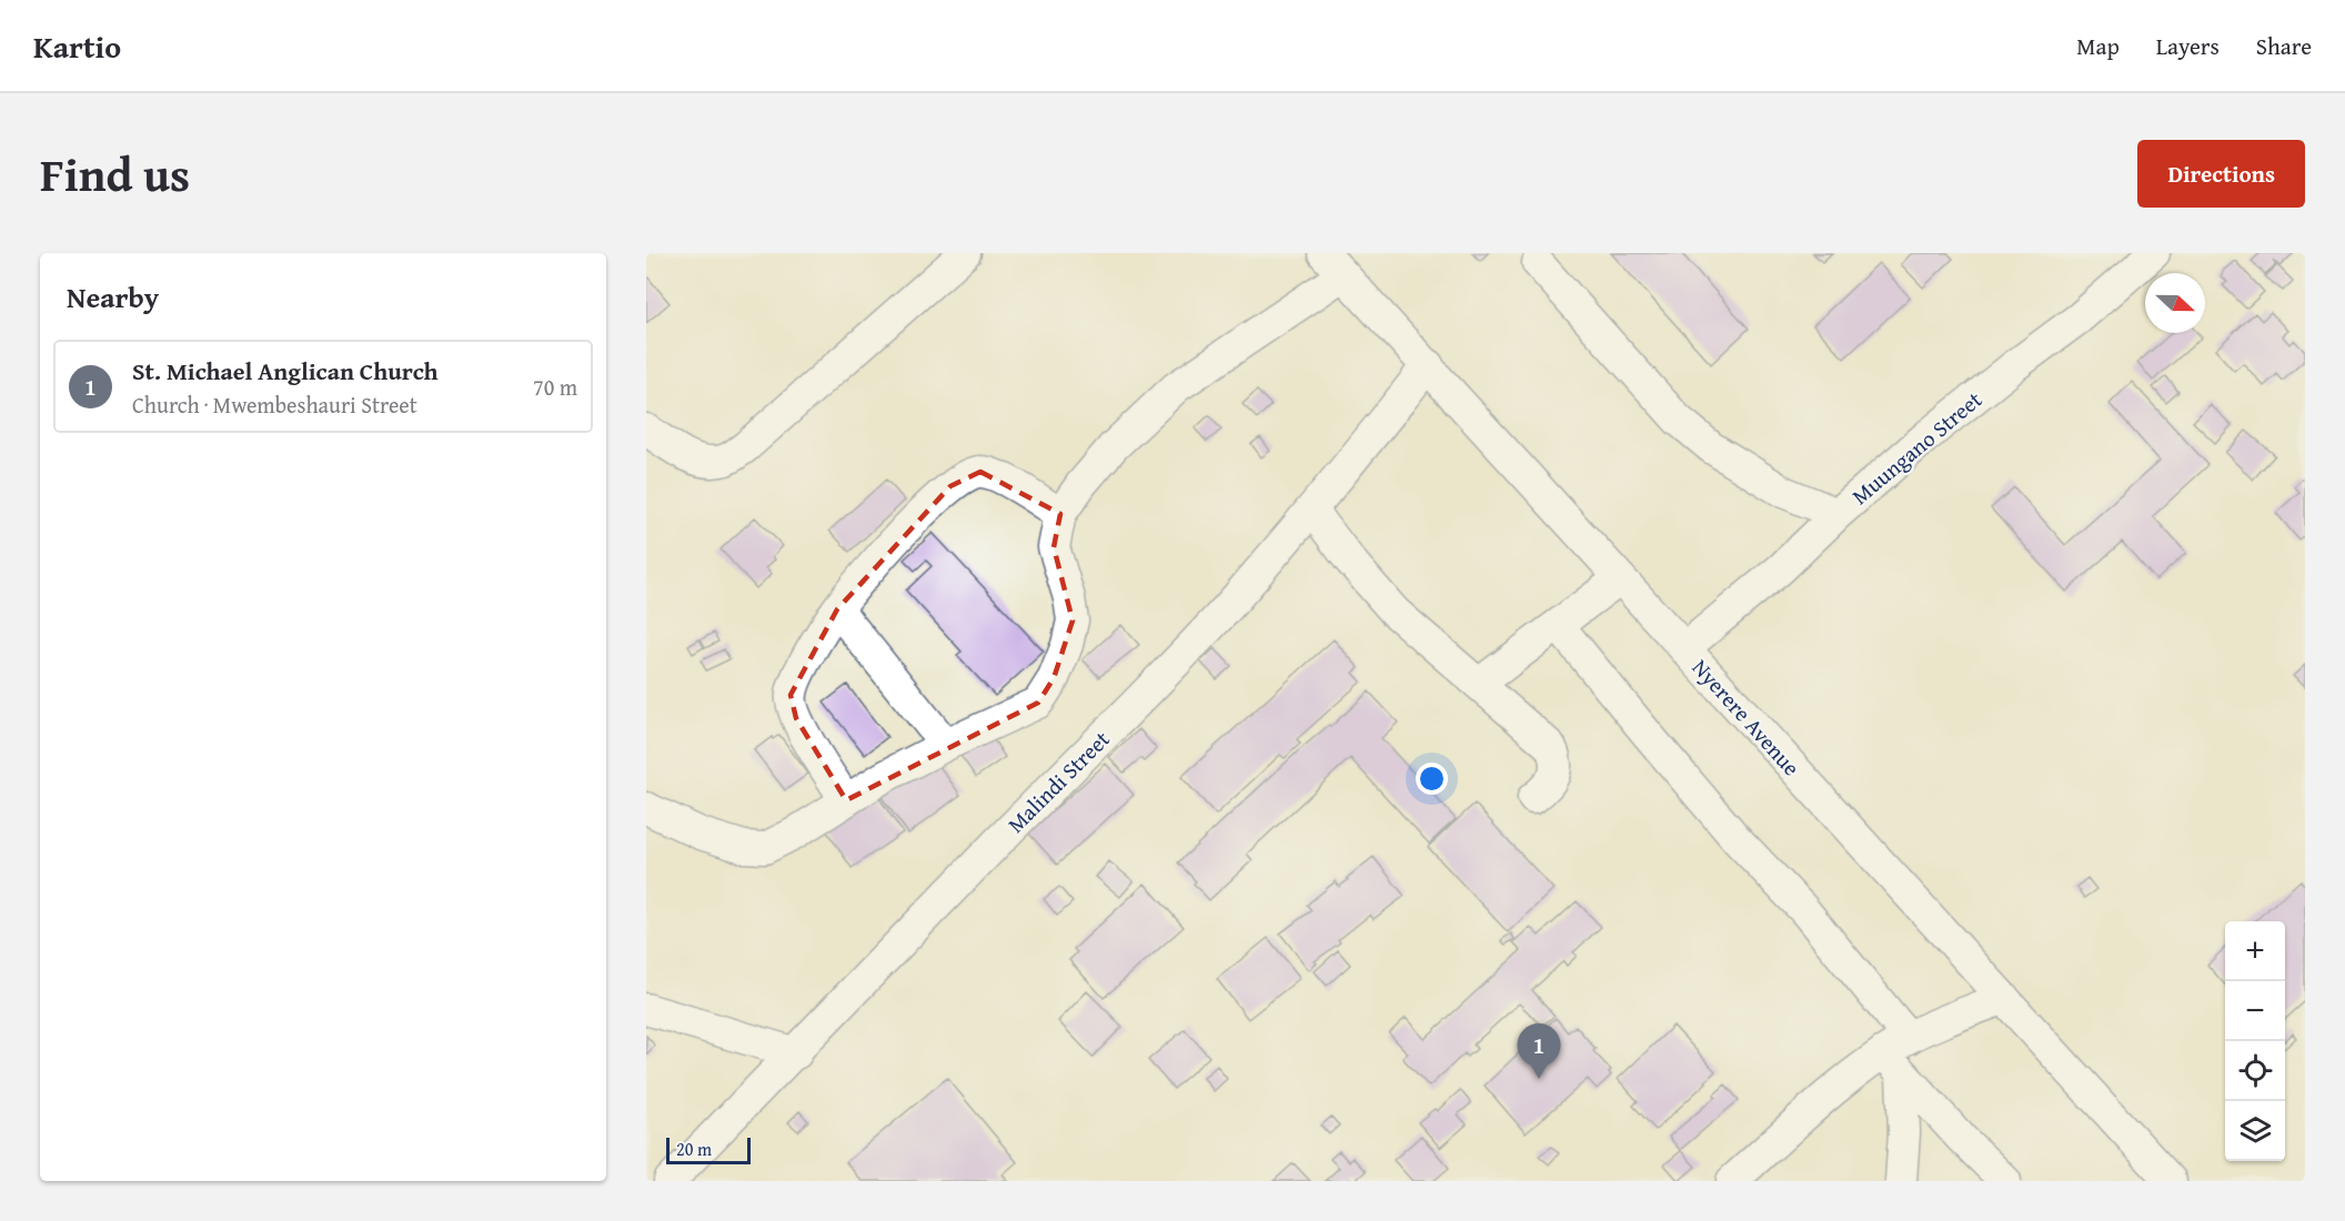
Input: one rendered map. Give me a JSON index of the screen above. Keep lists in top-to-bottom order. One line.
{"streets":{"street":["Muungano Street","Nyerere Avenue","Malindi Street"]},"crossings":[["Muungano Street","Nyerere Avenue"],["Nyerere Avenue","Malindi Street"]],"scale_bar":"20 m","north":"right","page":{"header":"Kartio","nav":["Map","Layers","Share"],"title":"Find us","buttons":"Directions","heading":"Nearby","list":[{"mark":"1","name":"St. Michael Anglican Church","note":"Church · Mwembeshauri Street","value":"70 m"}],"map_buttons":["+","−"],"pins":"1","scale":"20 m"}}
